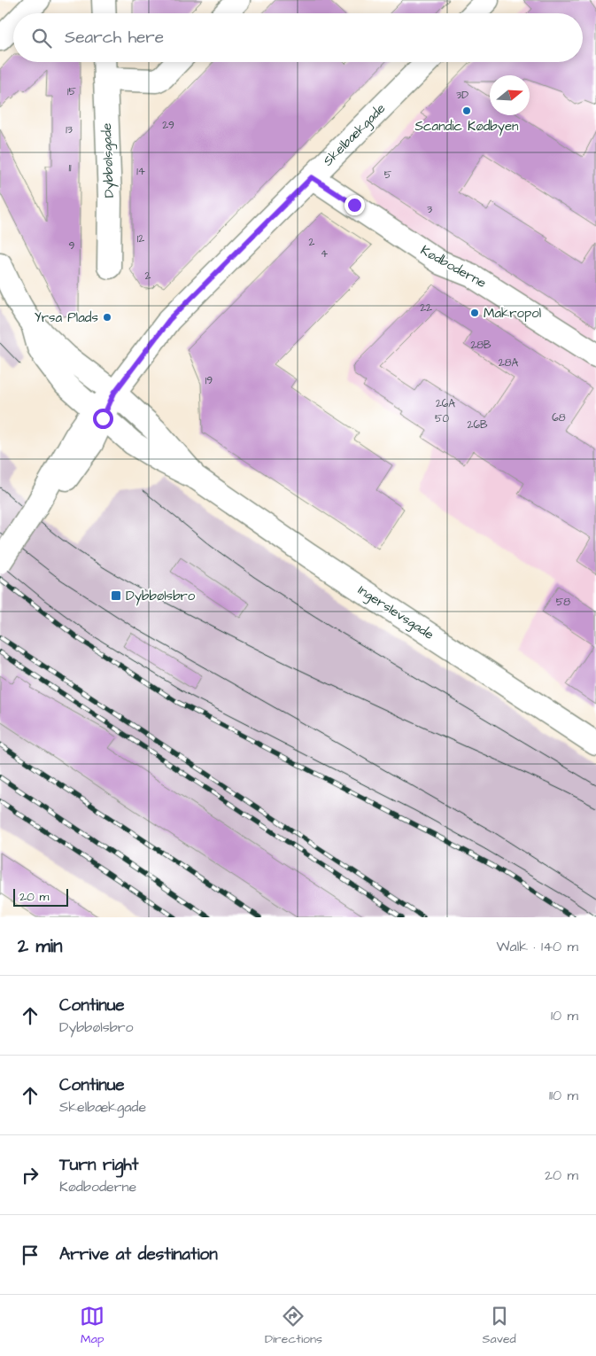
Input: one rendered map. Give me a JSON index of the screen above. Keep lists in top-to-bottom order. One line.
{"streets":{"street":["Skelbækgade","Dybbølsgade","Kødboderne","Ingerslevsgade"]},"crossings":[["Skelbækgade","Kødboderne"],["Skelbækgade","Ingerslevsgade"]],"places":{"other":["Scandic Kødbyen","Makropol","Yrsa Plads"],"transit":["Dybbølsbro"]},"house_numbers":["15","3D","29","13","11","14","5","3","12","2","9","4","2","22","28B","28A","19","26A","68","50","26B","58"],"scale_bar":"20 m","north":"right","page":{"search":"Search here","scale":"20 m","heading":["2 min","Walk · 140 m"],"list":[["Continue","Dybbølsbro","10 m"],["Continue","Skelbækgade","110 m"],["Turn right","Kødboderne","20 m"],"Arrive at destination"],"nav":["Map","Directions","Saved"]}}
